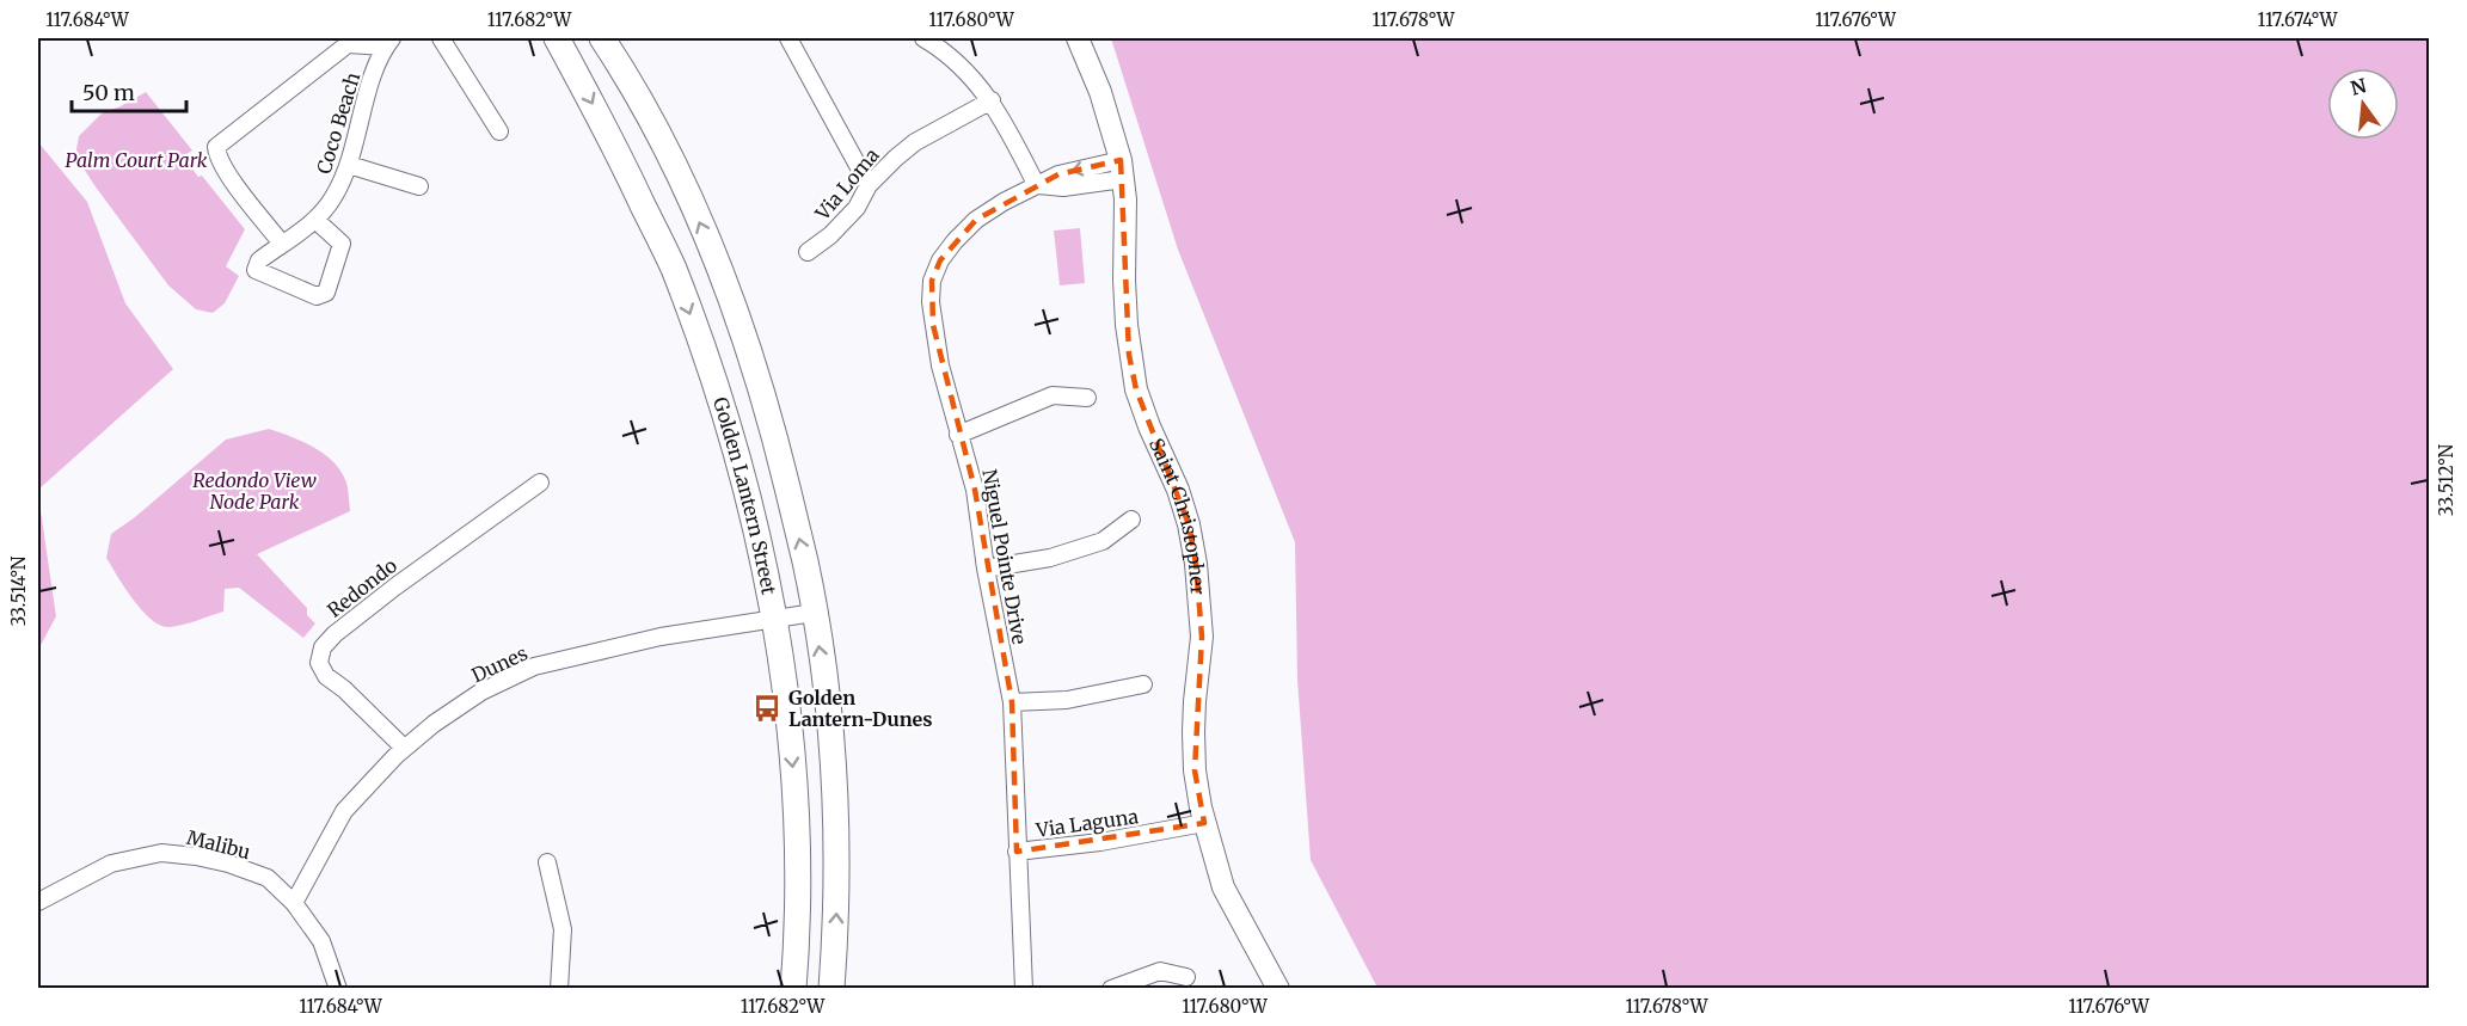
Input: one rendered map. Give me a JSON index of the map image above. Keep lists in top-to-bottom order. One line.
{"streets":{"main road":["Golden Lantern Street"],"street":["Coco Beach","Via Loma","Saint Christopher","Niguel Pointe Drive","Redondo","Dunes","Via Laguna","Malibu"]},"crossings":[["Golden Lantern Street","Dunes"],["Saint Christopher","Via Laguna"],["Niguel Pointe Drive","Via Laguna"],["Redondo","Dunes"],["Dunes","Malibu"]],"parks":["Palm Court Park","Redondo View Node Park"],"places":{"bus stop":["Golden Lantern-Dunes"]},"scale_bar":"50 m","north":"top","coordinates":["117.684°W","117.682°W","117.680°W","117.678°W","117.676°W","117.674°W","33.512°N","33.514°N"]}
